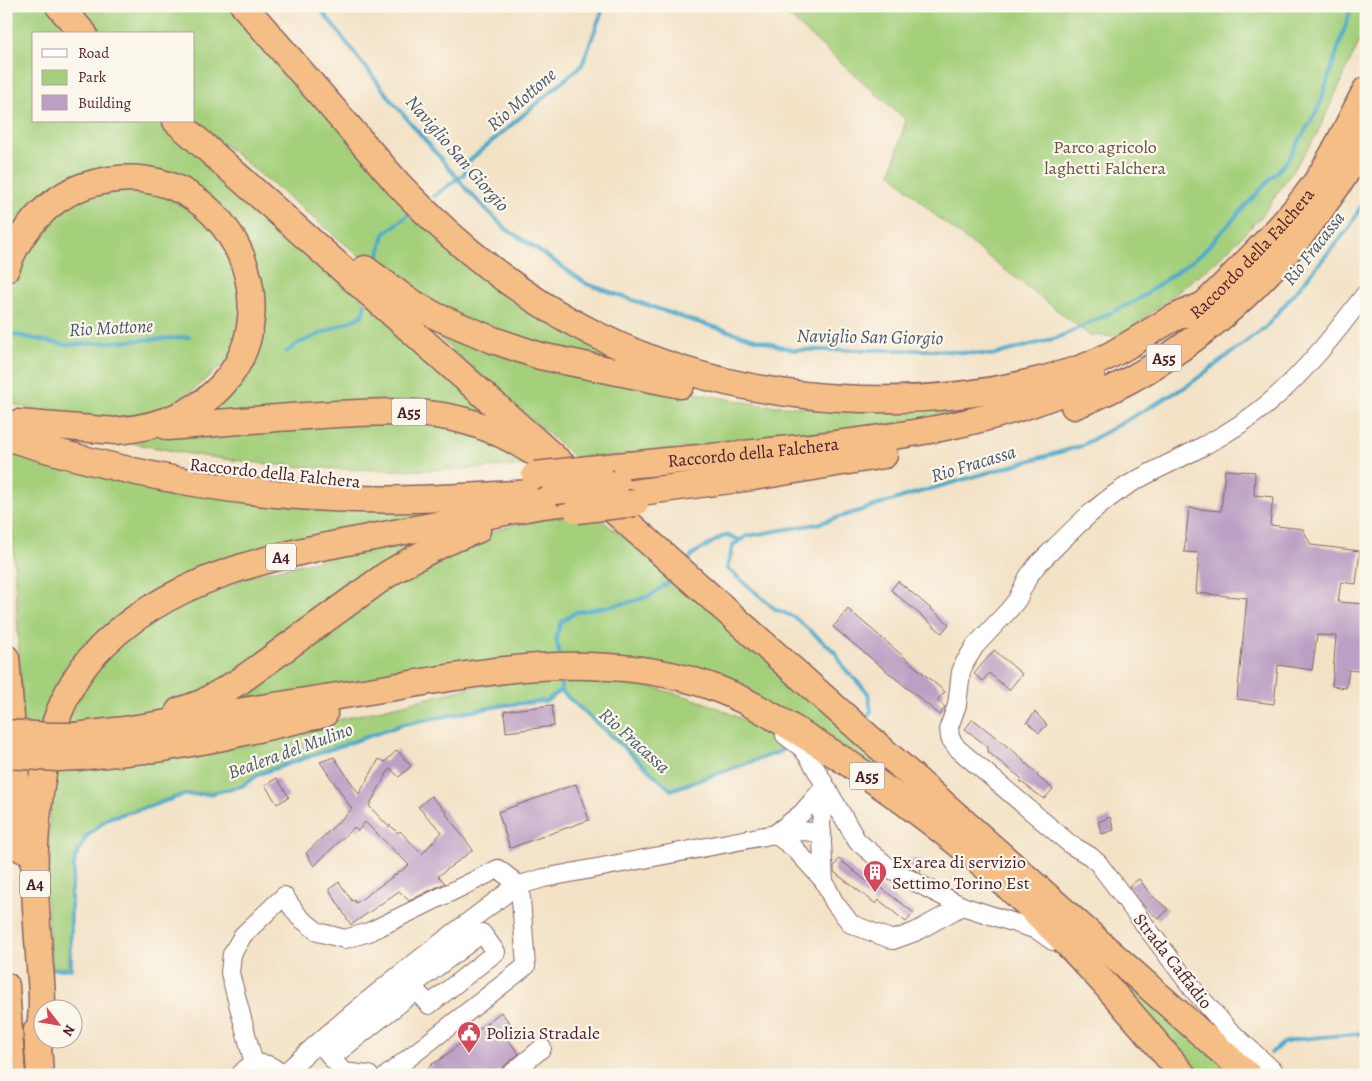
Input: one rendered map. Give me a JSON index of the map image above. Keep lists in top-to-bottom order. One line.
{"streets":{"highway":["Raccordo della Falchera","A55","A4"],"street":["Strada Caffadio"]},"crossings":[["Raccordo della Falchera","A4"]],"water":["Rio Mottone","Naviglio San Giorgio","Rio Fracassa","Bealera del Mulino"],"parks":["Parco agricolo laghetti Falchera"],"places":{"building":["Ex area di servizio Settimo Torino Est"],"public building":["Polizia Stradale"]},"legend":["Road","Park","Building"],"north":"bottom right"}
